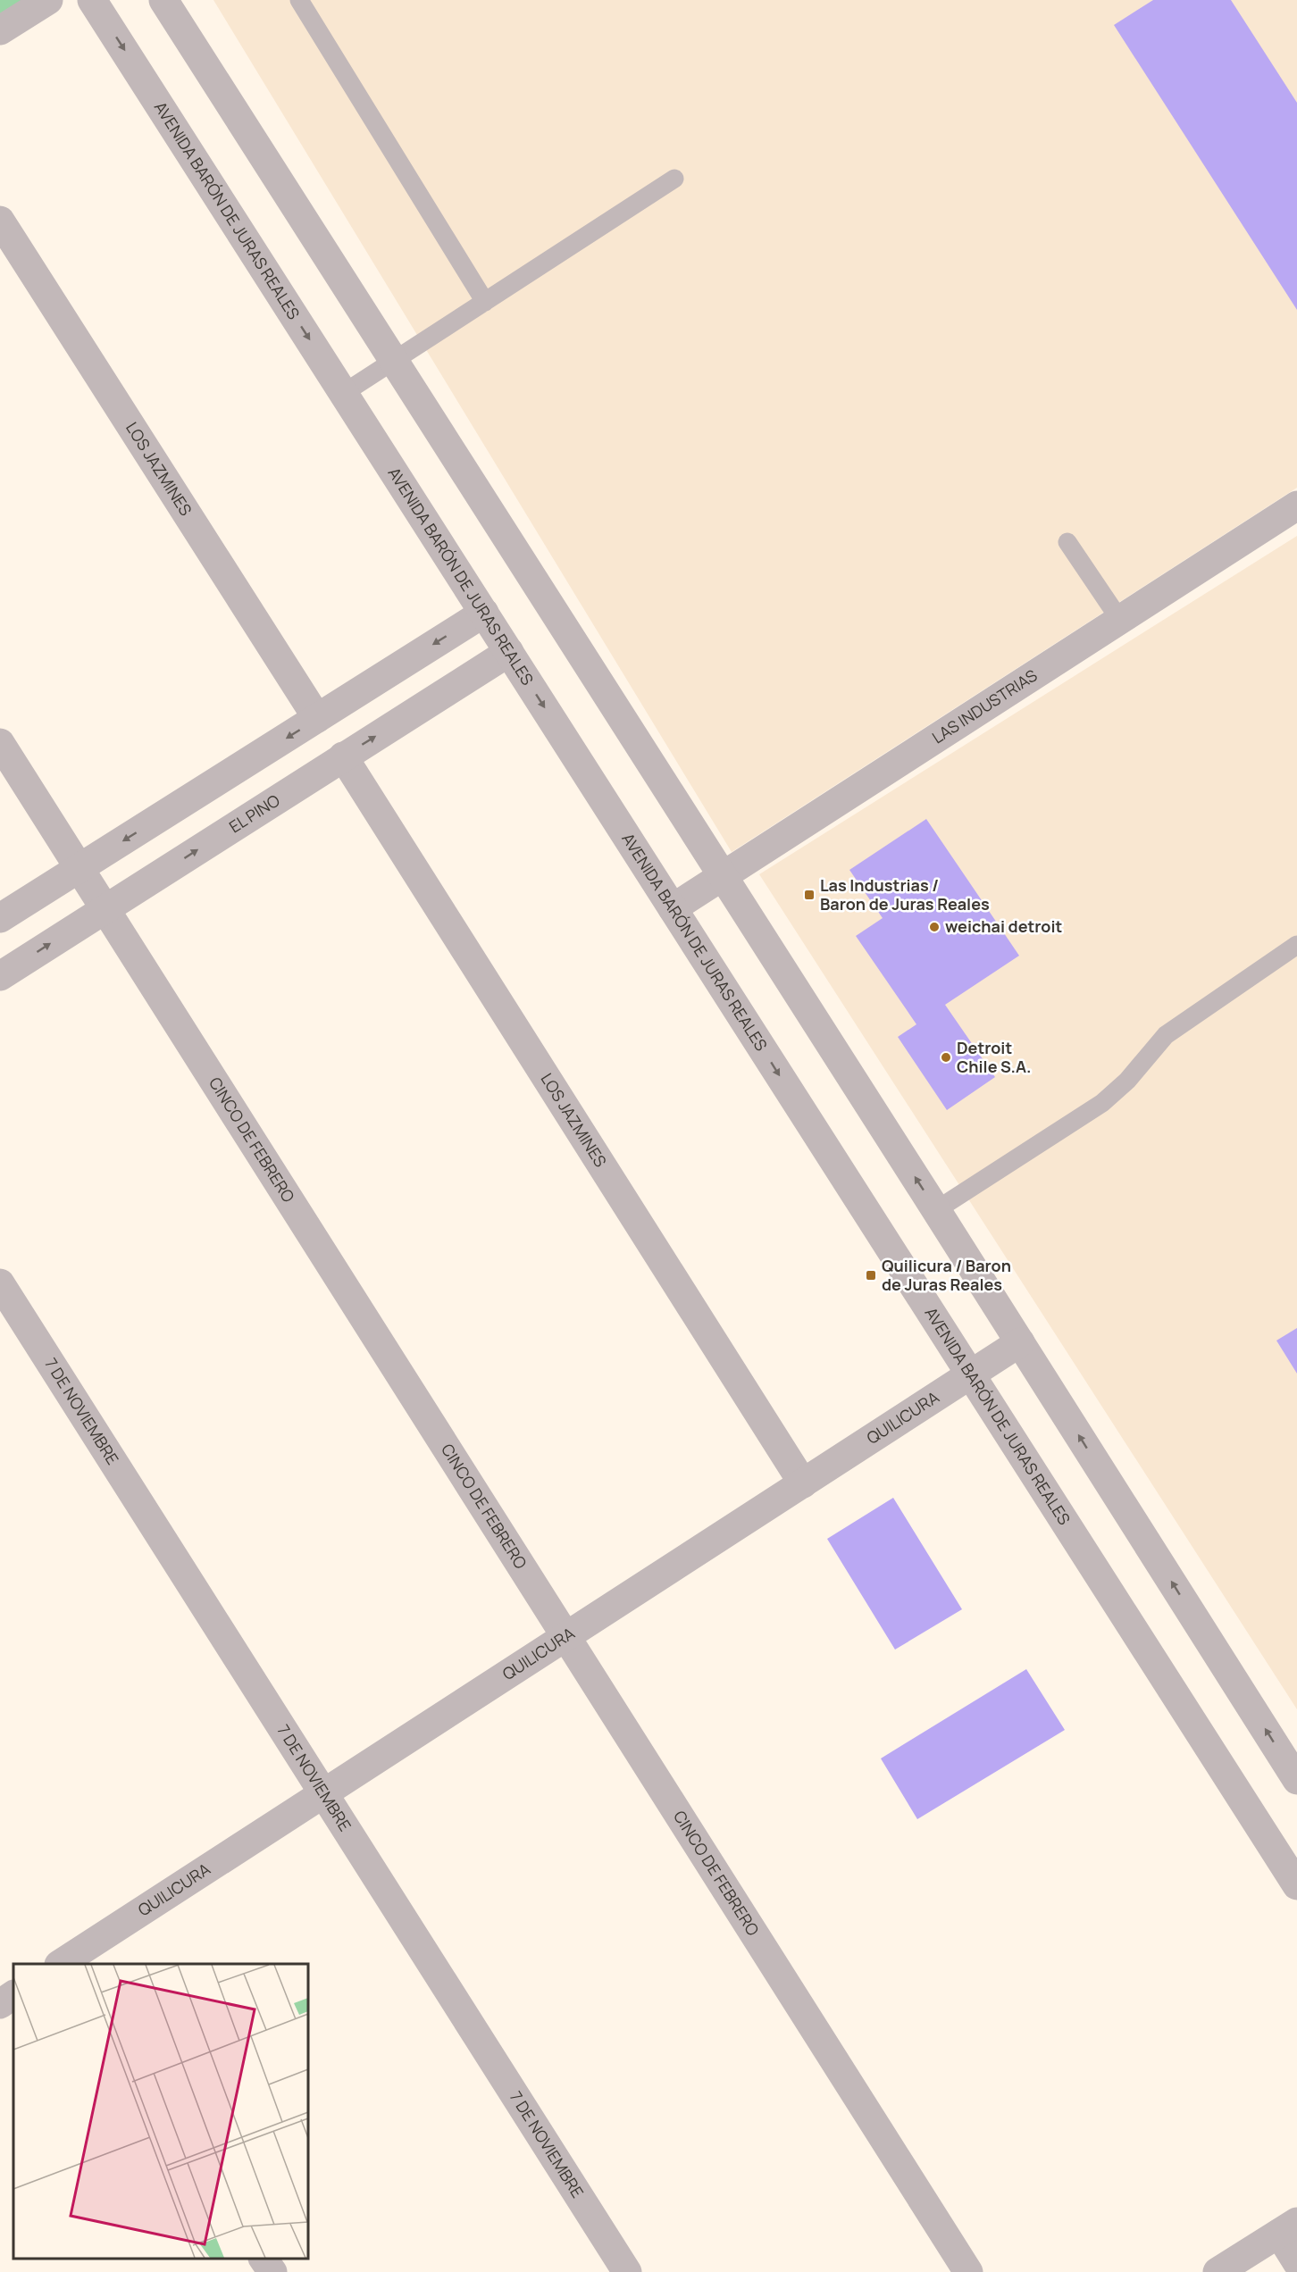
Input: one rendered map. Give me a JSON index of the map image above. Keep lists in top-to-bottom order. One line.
{"streets":{"street":["AVENIDA BARÓN DE JURAS REALES","LOS JAZMINES","LAS INDUSTRIAS","EL PINO","CINCO DE FEBRERO","7 DE NOVIEMBRE","QUILICURA"]},"crossings":[["AVENIDA BARÓN DE JURAS REALES","LAS INDUSTRIAS"],["AVENIDA BARÓN DE JURAS REALES","EL PINO"],["AVENIDA BARÓN DE JURAS REALES","QUILICURA"],["LOS JAZMINES","EL PINO"],["LOS JAZMINES","QUILICURA"],["EL PINO","CINCO DE FEBRERO"],["CINCO DE FEBRERO","QUILICURA"],["7 DE NOVIEMBRE","QUILICURA"]],"places":{"transit":["Las Industrias / Baron de Juras Reales","Quilicura / Baron de Juras Reales"],"other":["weichai detroit","Detroit Chile S.A."]}}
